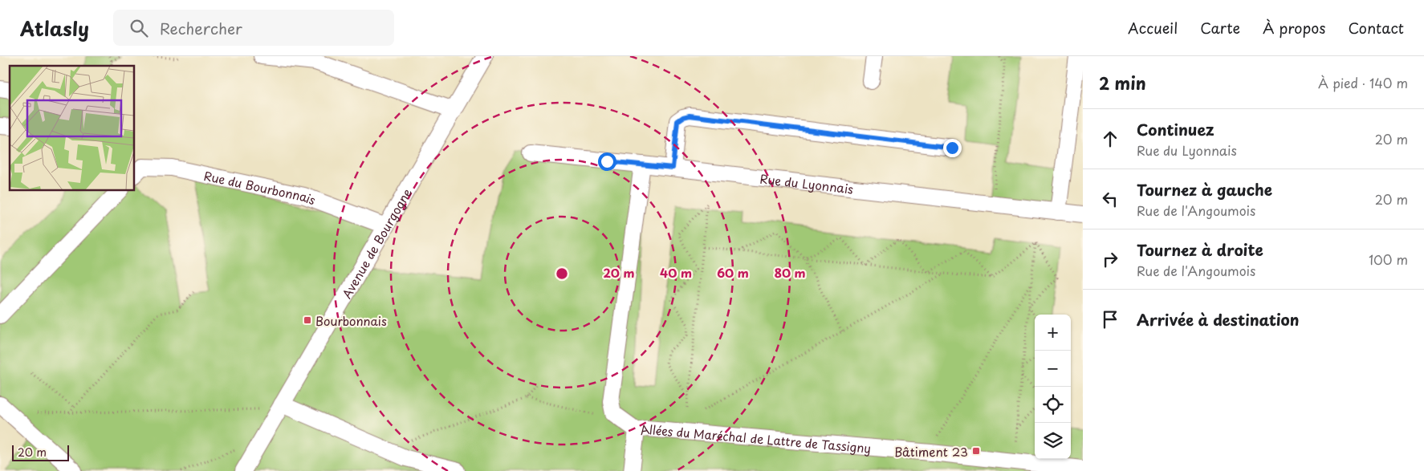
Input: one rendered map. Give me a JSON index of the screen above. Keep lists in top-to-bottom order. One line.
{"streets":{"street":["Rue du Lyonnais","Rue du Bourbonnais","Avenue de Bourgogne","Allées du Maréchal de Lattre de Tassigny"]},"crossings":[["Rue du Bourbonnais","Avenue de Bourgogne"]],"places":{"transit":["Bourbonnais","Bâtiment 23"]},"scale_bar":"20 m","page":{"header":"Atlasly","search":"Rechercher","nav":["Accueil","Carte","À propos","Contact"],"heading":["2 min","À pied · 140 m"],"list":[["Continuez","Rue du Lyonnais","20 m"],["Tournez à gauche","Rue de l'Angoumois","20 m"],["Tournez à droite","Rue de l'Angoumois","100 m"],"Arrivée à destination"],"map_buttons":["+","−"],"scale":"20 m"},"rings":["20 m","40 m","60 m","80 m"]}
